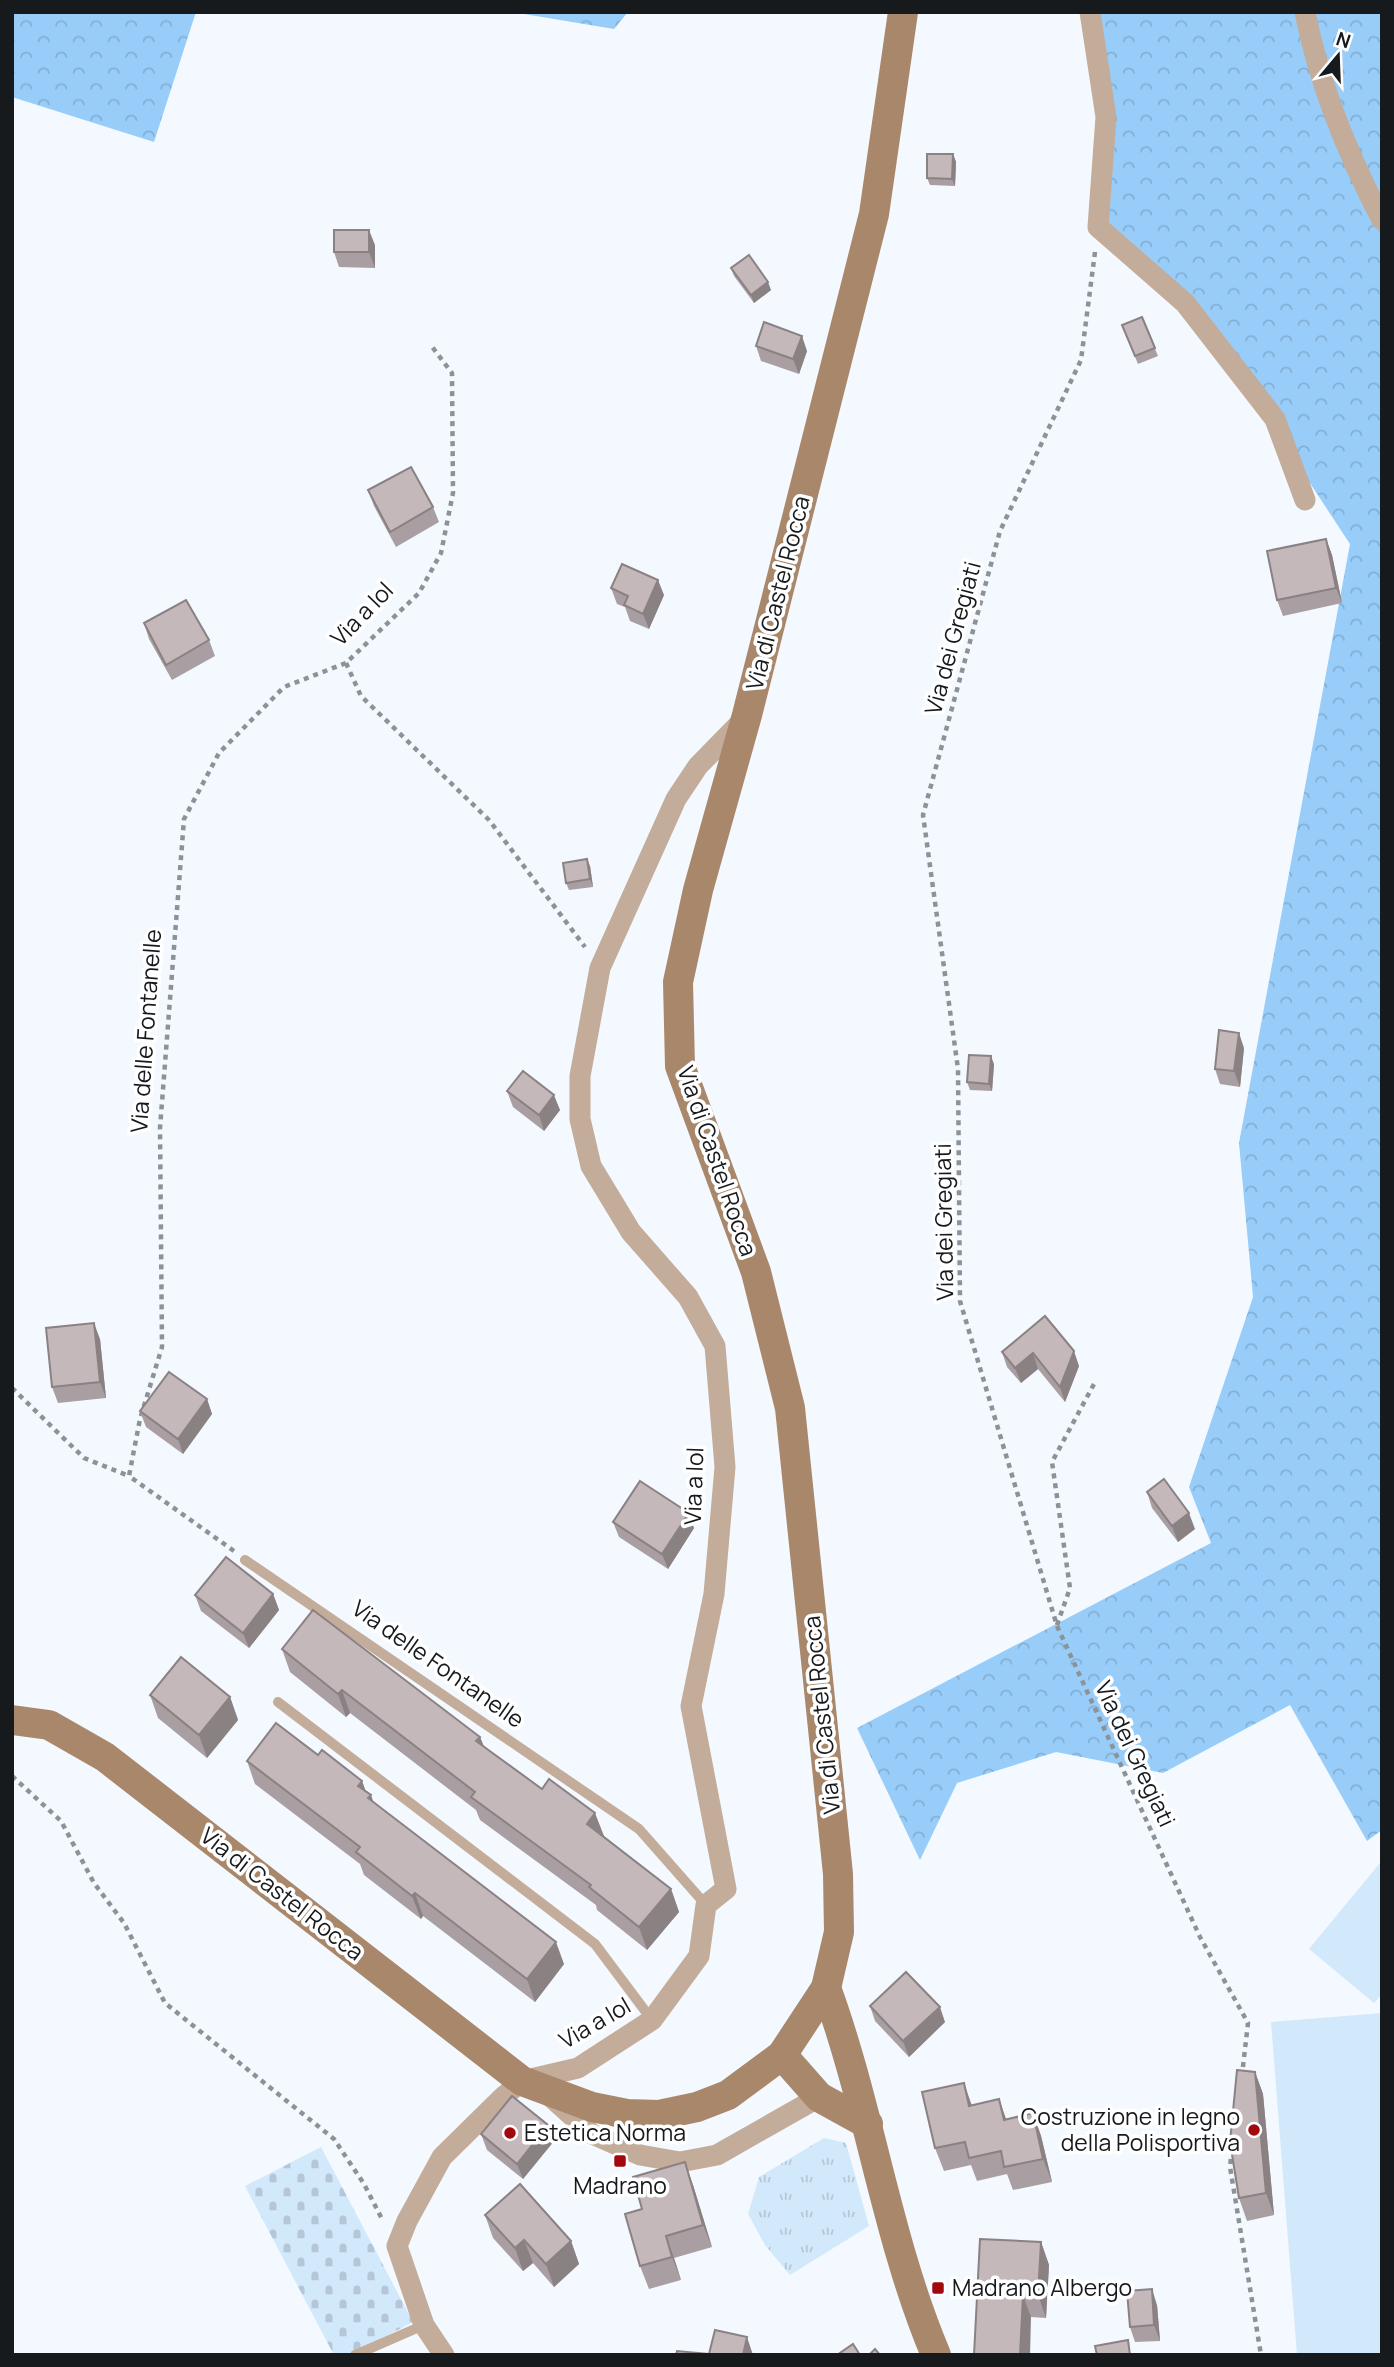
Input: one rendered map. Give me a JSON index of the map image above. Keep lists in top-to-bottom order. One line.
{"streets":{"main road":["Via di Castel Rocca"],"street":["Via a Iol"],"lane":["Via delle Fontanelle"],"path":["Via dei Gregiati"]},"crossings":[["Via di Castel Rocca","Via a Iol"],["Via a Iol","Via delle Fontanelle"]],"places":{"other":["Costruzione in legno della Polisportiva","Estetica Norma"],"transit":["Madrano","Madrano Albergo"]},"north":"top"}
